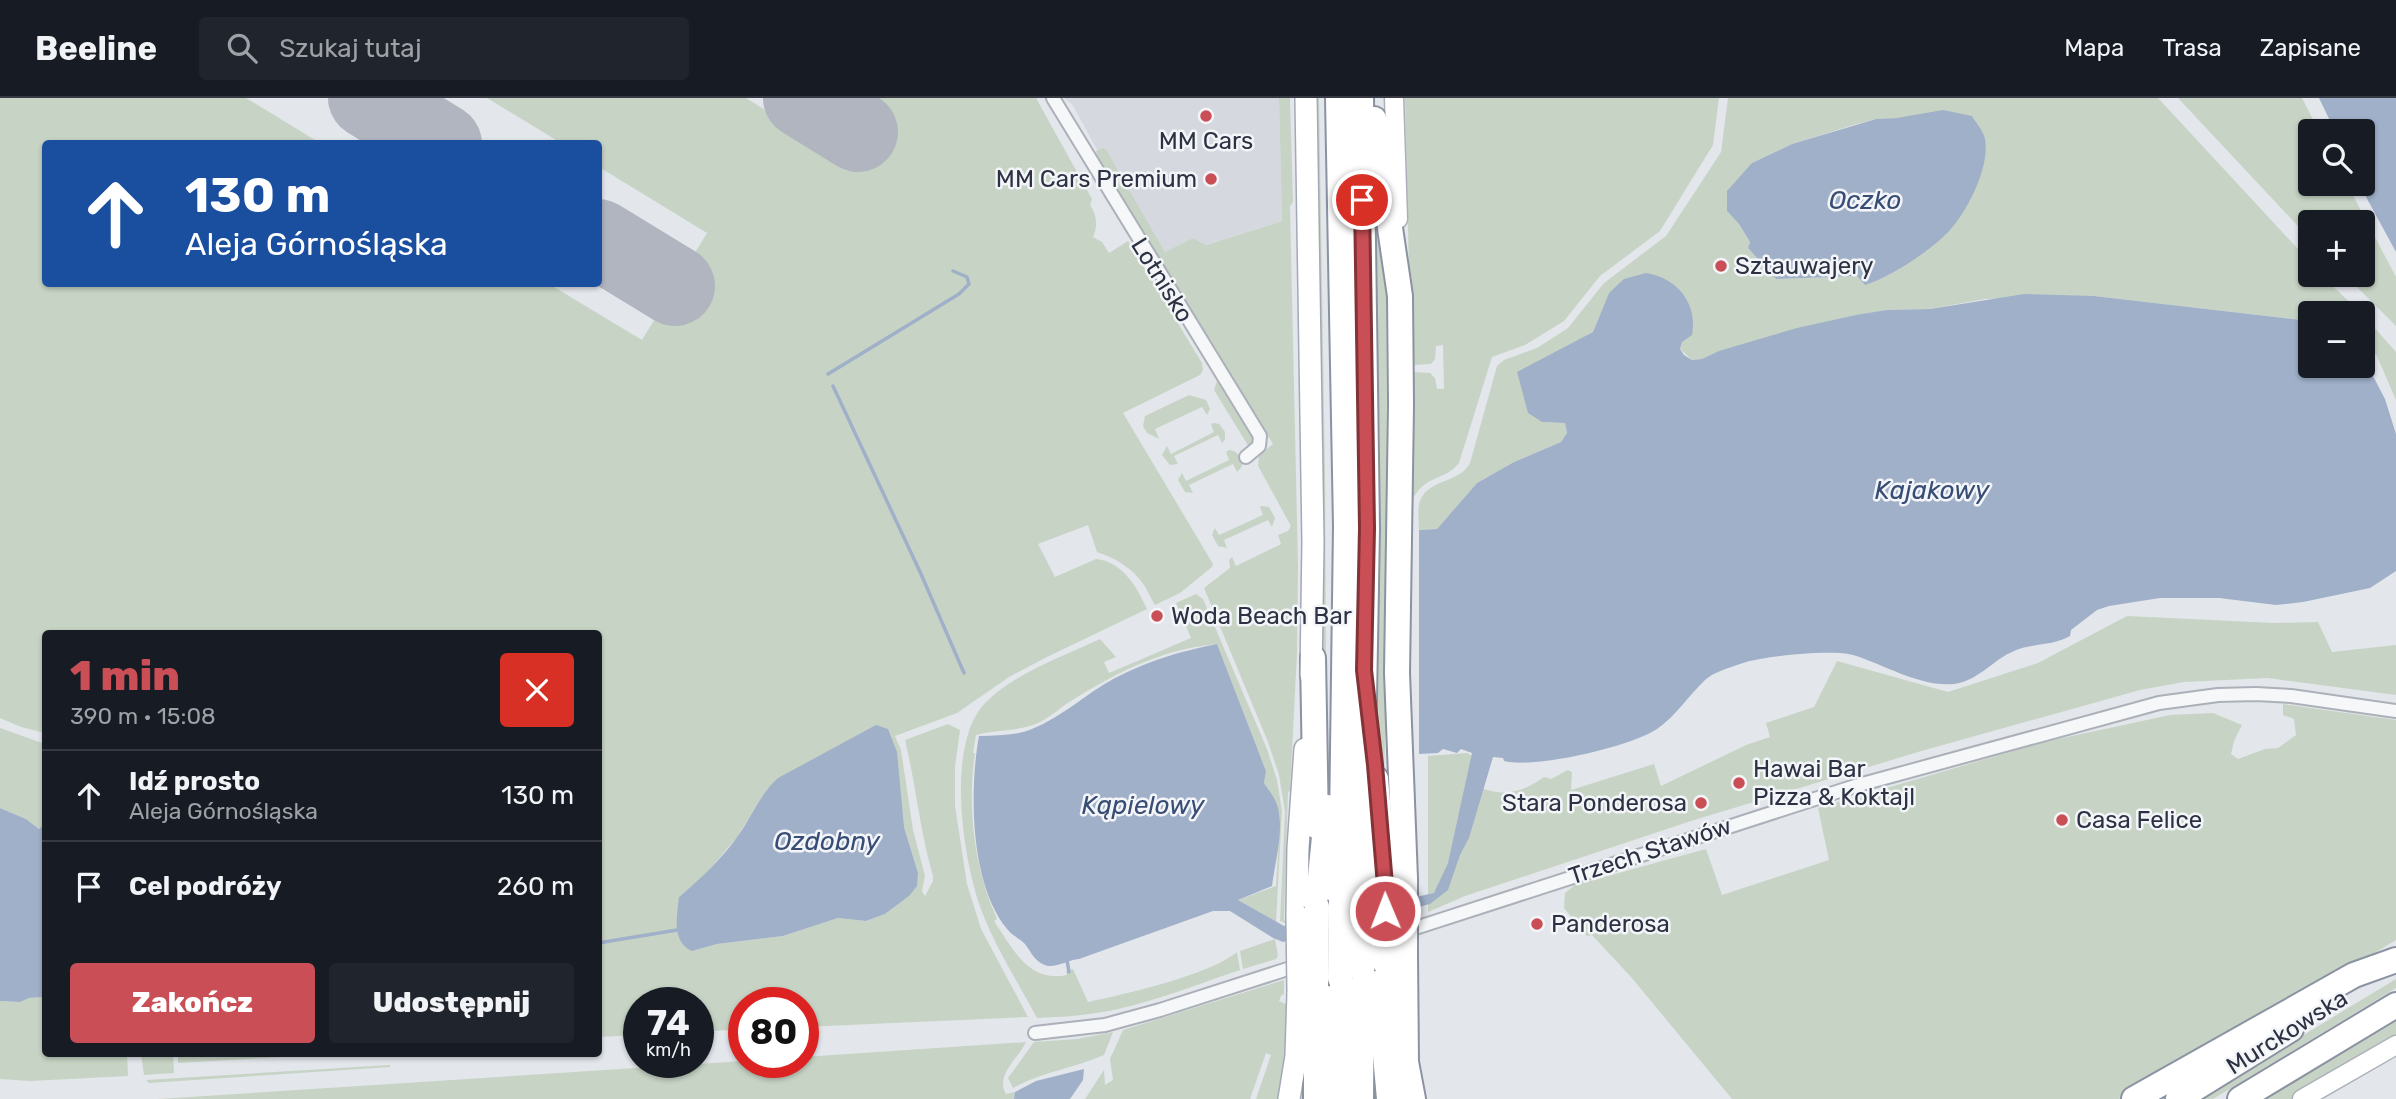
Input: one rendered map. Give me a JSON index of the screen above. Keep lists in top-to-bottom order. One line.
{"streets":{"highway":["Murckowska"],"street":["Lotnisko","Trzech Stawów"]},"water":["Oczko","Kajakowy","Kąpielowy","Ozdobny"],"places":["MM Cars","MM Cars Premium","Sztauwajery","Woda Beach Bar","Hawai Bar Pizza & Koktajl","Stara Ponderosa","Casa Felice","Panderosa"],"page":{"header":"Beeline","search":"Szukaj tutaj","nav":["Mapa","Trasa","Zapisane"],"map_buttons":["+","−"],"turn":["130 m","Aleja Górnośląska"],"heading":["1 min","390 m · 15:08"],"list":[{"name":"Idź prosto","note":"Aleja Górnośląska","value":"130 m"},{"name":"Cel podróży","value":"260 m"}],"buttons":["Zakończ","Udostępnij"],"speed":"74 km/h","limit":"80"}}
